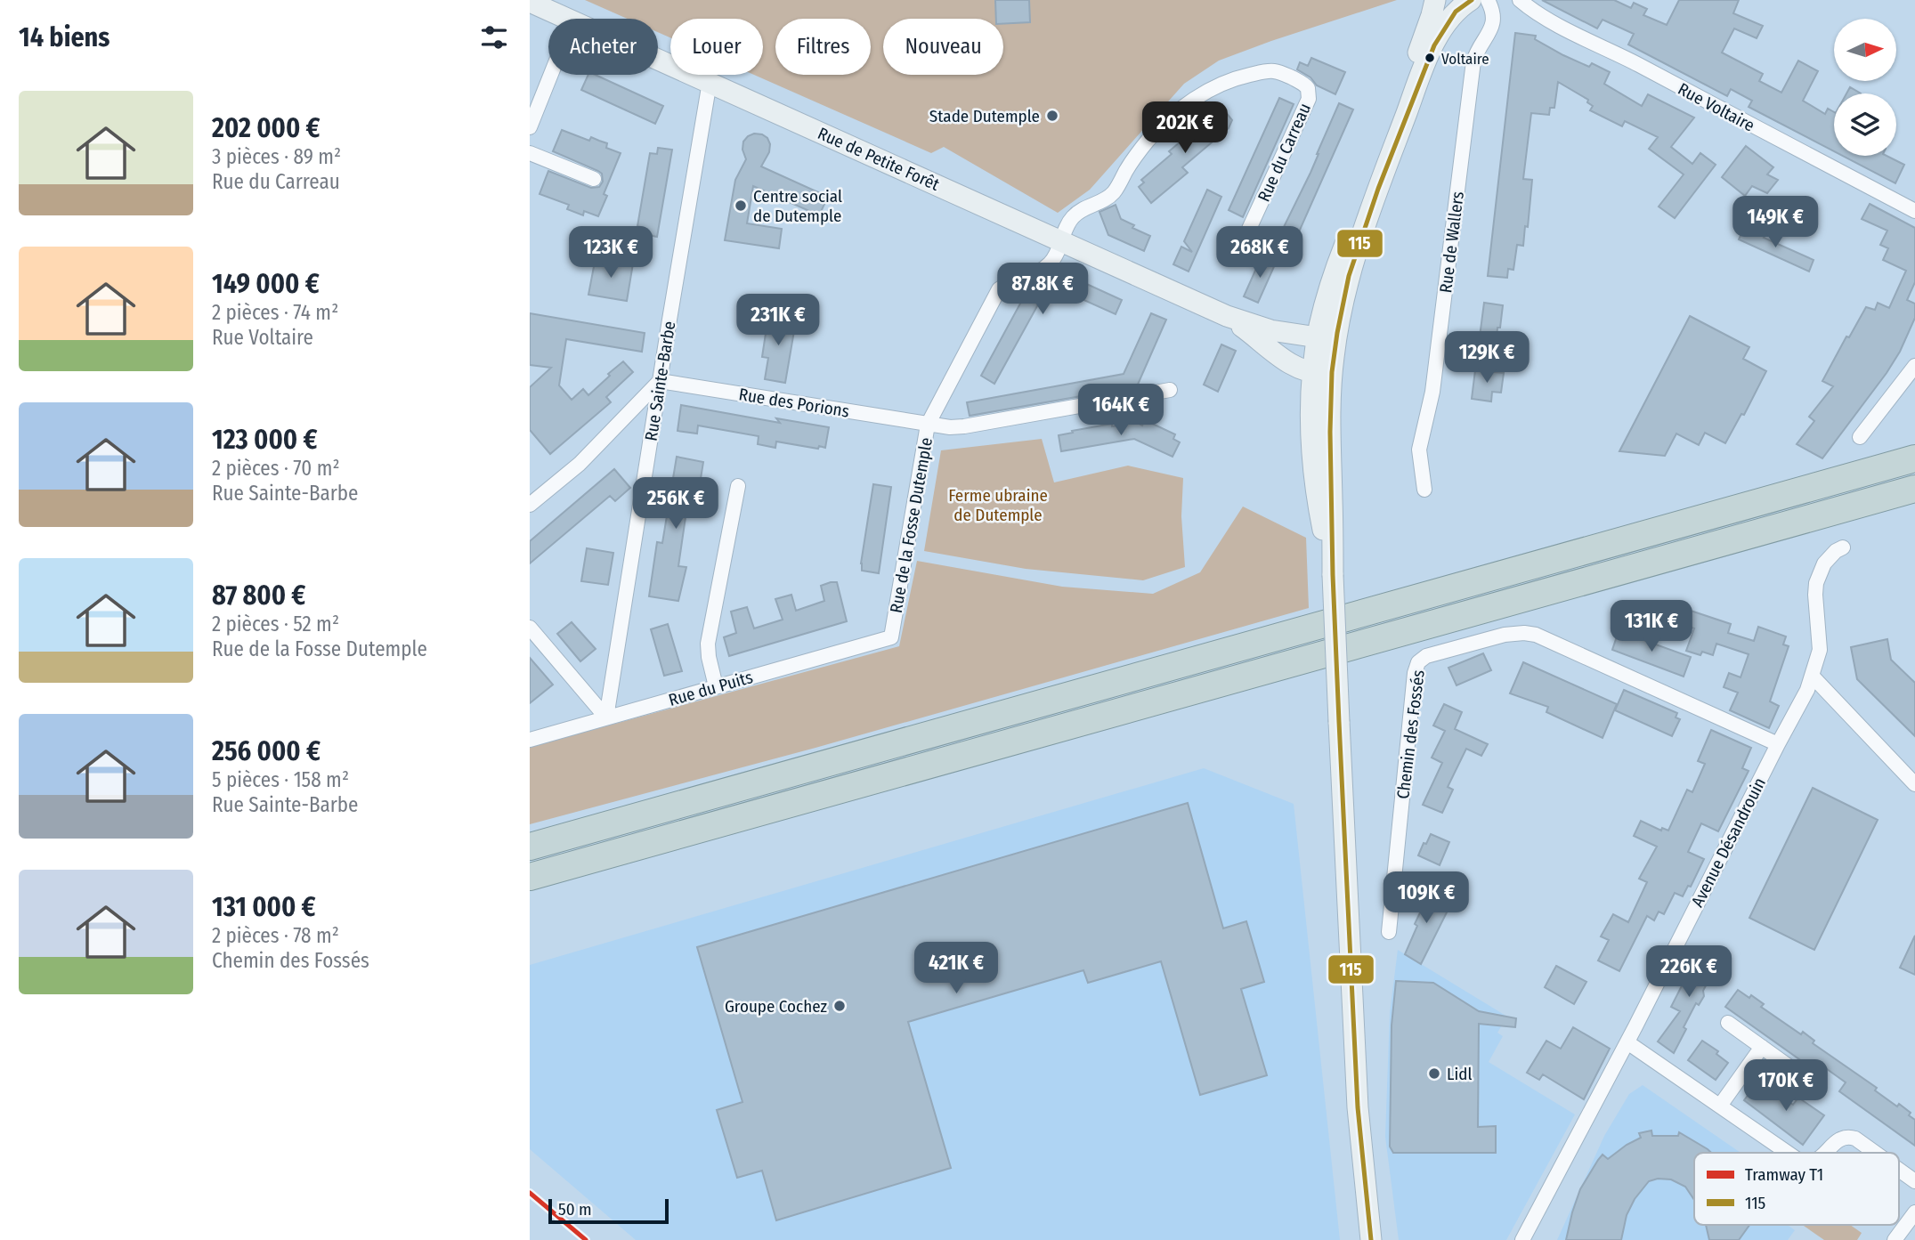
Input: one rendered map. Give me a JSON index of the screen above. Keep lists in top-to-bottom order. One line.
{"streets":{"main road":["Rue de Petite Forêt"],"street":["Rue Voltaire","Rue du Carreau","Rue de Wallers","Rue Sainte-Barbe","Rue des Porions","Rue de la Fosse Dutemple","Rue du Puits","Chemin des Fossés","Avenue Désandrouin"]},"crossings":[["Rue du Carreau","Rue de Petite Forêt"],["Rue du Carreau","Rue de la Fosse Dutemple"],["Rue de Petite Forêt","Rue Sainte-Barbe"],["Rue de Petite Forêt","Rue de la Fosse Dutemple"],["Rue Sainte-Barbe","Rue des Porions"],["Rue Sainte-Barbe","Rue du Puits"],["Rue des Porions","Rue de la Fosse Dutemple"],["Rue de la Fosse Dutemple","Rue du Puits"],["Chemin des Fossés","Avenue Désandrouin"]],"parks":["Ferme ubraine de Dutemple"],"places":["Voltaire","Stade Dutemple","Centre social de Dutemple","Groupe Cochez","Lidl"],"lines":["transit line 115","tram line T1"],"legend":["Tramway T1","115"],"scale_bar":"50 m","north":"right","page":{"heading":"14 biens","chip":["Acheter","Louer","Filtres","Nouveau"],"list":[{"name":"202 000 €","note":"3 pièces · 89 m² · Rue du Carreau"},{"name":"149 000 €","note":"2 pièces · 74 m² · Rue Voltaire"},{"name":"123 000 €","note":"2 pièces · 70 m² · Rue Sainte-Barbe"},{"name":"87 800 €","note":"2 pièces · 52 m² · Rue de la Fosse Dutemple"},{"name":"256 000 €","note":"5 pièces · 158 m² · Rue Sainte-Barbe"},{"name":"131 000 €","note":"2 pièces · 78 m² · Chemin des Fossés"}],"price":["202K €","149K €","123K €","268K €","87.8K €","231K €","129K €","164K €","256K €","131K €","109K €","421K €","226K €","170K €"],"scale":"50 m"}}
